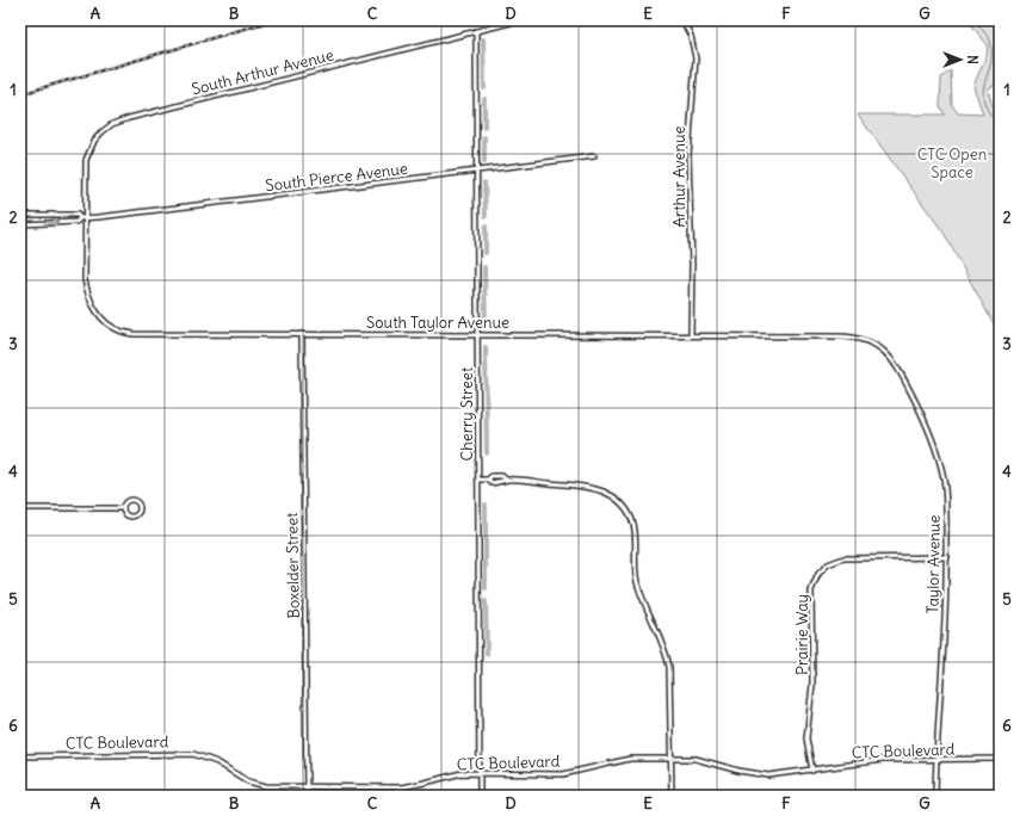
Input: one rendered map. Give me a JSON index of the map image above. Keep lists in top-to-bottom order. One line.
{"streets":{"street":["South Arthur Avenue","South Pierce Avenue","Arthur Avenue","South Taylor Avenue","Cherry Street","Taylor Avenue","Boxelder Street","Prairie Way","CTC Boulevard"]},"crossings":[["South Arthur Avenue","South Pierce Avenue"],["South Arthur Avenue","South Taylor Avenue"],["South Arthur Avenue","Cherry Street"],["South Pierce Avenue","South Taylor Avenue"],["South Pierce Avenue","Cherry Street"],["Arthur Avenue","South Taylor Avenue"],["South Taylor Avenue","Cherry Street"],["South Taylor Avenue","Taylor Avenue"],["South Taylor Avenue","Boxelder Street"],["Cherry Street","CTC Boulevard"],["Taylor Avenue","Prairie Way"],["Taylor Avenue","CTC Boulevard"],["Boxelder Street","CTC Boulevard"],["Prairie Way","CTC Boulevard"]],"parks":["CTC Open Space"],"north":"right","grid":{"columns":["A","B","C","D","E","F","G"],"rows":["1","2","3","4","5","6"]}}
